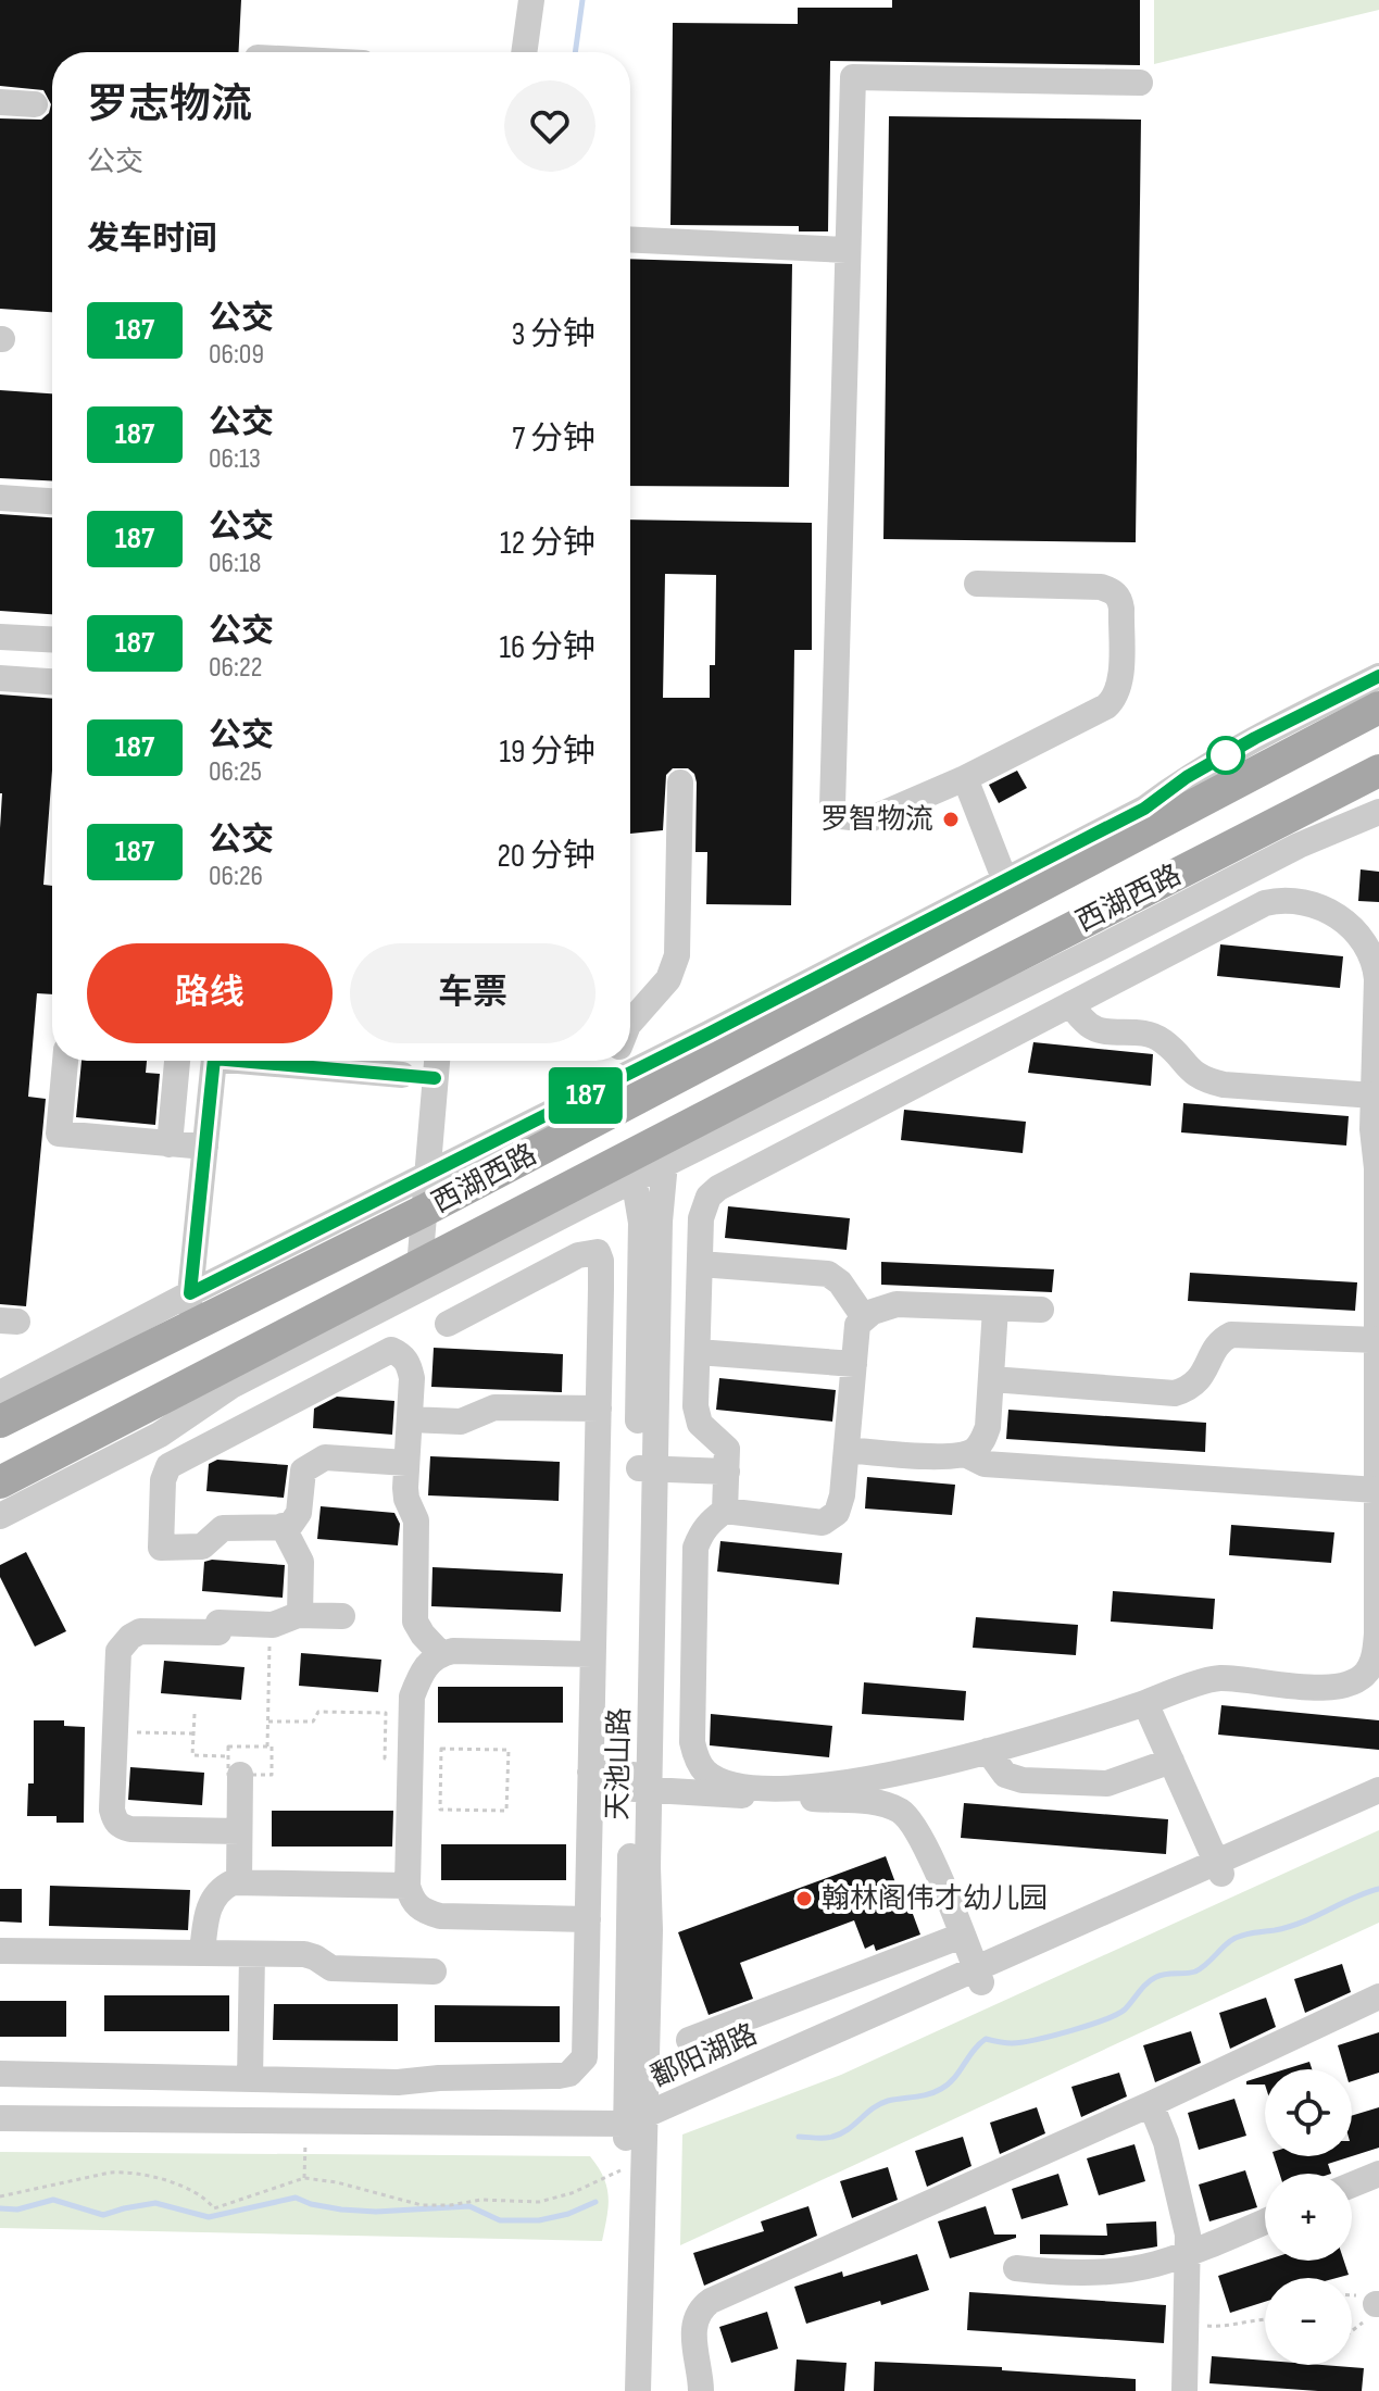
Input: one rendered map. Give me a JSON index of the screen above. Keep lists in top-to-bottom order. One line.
{"streets":{"main road":["西湖西路"],"street":["天池山路","鄱阳湖路"]},"crossings":[["西湖西路","天池山路"],["天池山路","鄱阳湖路"]],"places":["罗智物流","翰林阁伟才幼儿园"],"lines":["bus line 187"],"page":{"on_map":"187","heading":[["罗志物流","公交"],"发车时间"],"list":[{"mark":"187","name":"公交","note":"06:09","value":"3 分钟"},{"mark":"187","name":"公交","note":"06:13","value":"7 分钟"},{"mark":"187","name":"公交","note":"06:18","value":"12 分钟"},{"mark":"187","name":"公交","note":"06:22","value":"16 分钟"},{"mark":"187","name":"公交","note":"06:25","value":"19 分钟"},{"mark":"187","name":"公交","note":"06:26","value":"20 分钟"}],"buttons":["路线","车票"],"map_buttons":["+","−"]}}
